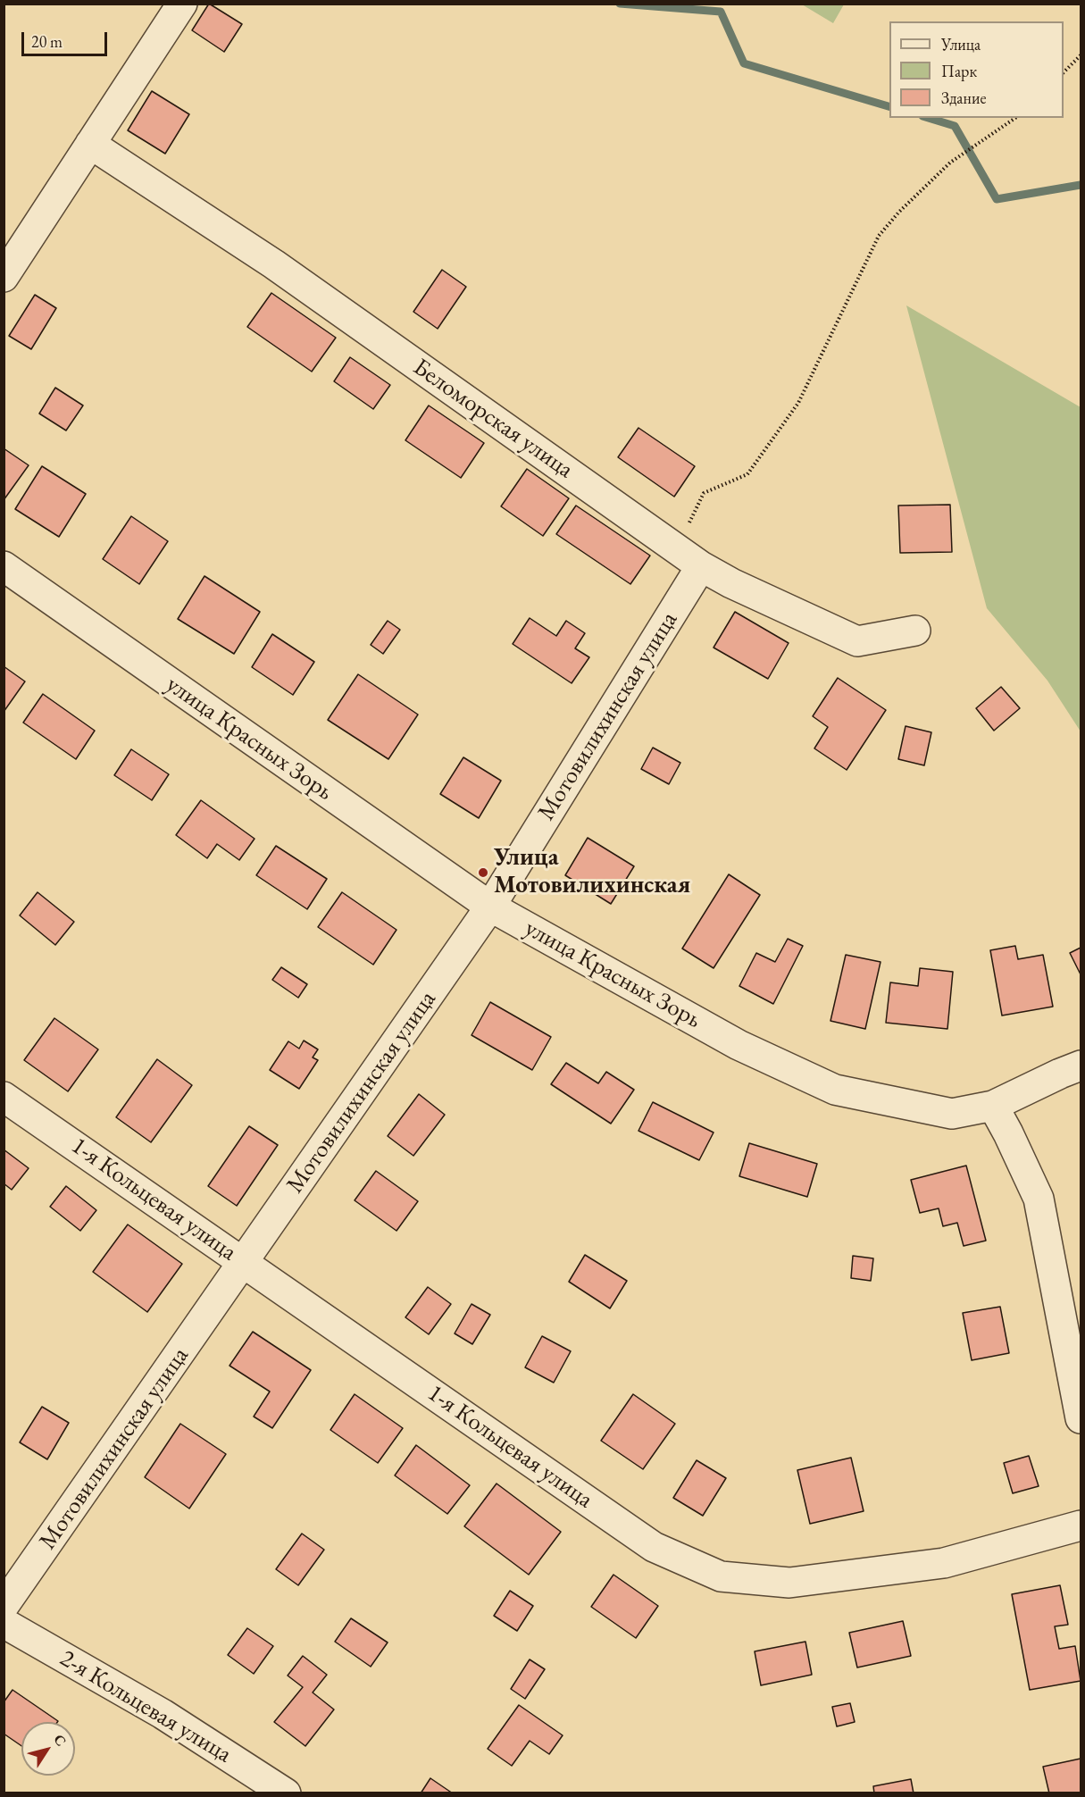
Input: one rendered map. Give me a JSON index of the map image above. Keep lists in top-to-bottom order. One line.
{"streets":{"street":["Беломорская улица","Мотовилихинская улица","улица Красных Зорь","1-я Кольцевая улица","2-я Кольцевая улица"]},"crossings":[["Беломорская улица","Мотовилихинская улица"],["Мотовилихинская улица","улица Красных Зорь"],["Мотовилихинская улица","1-я Кольцевая улица"]],"places":["Улица Мотовилихинская"],"legend":["Улица","Парк","Здание"],"scale_bar":"20 m","north":"top right"}
